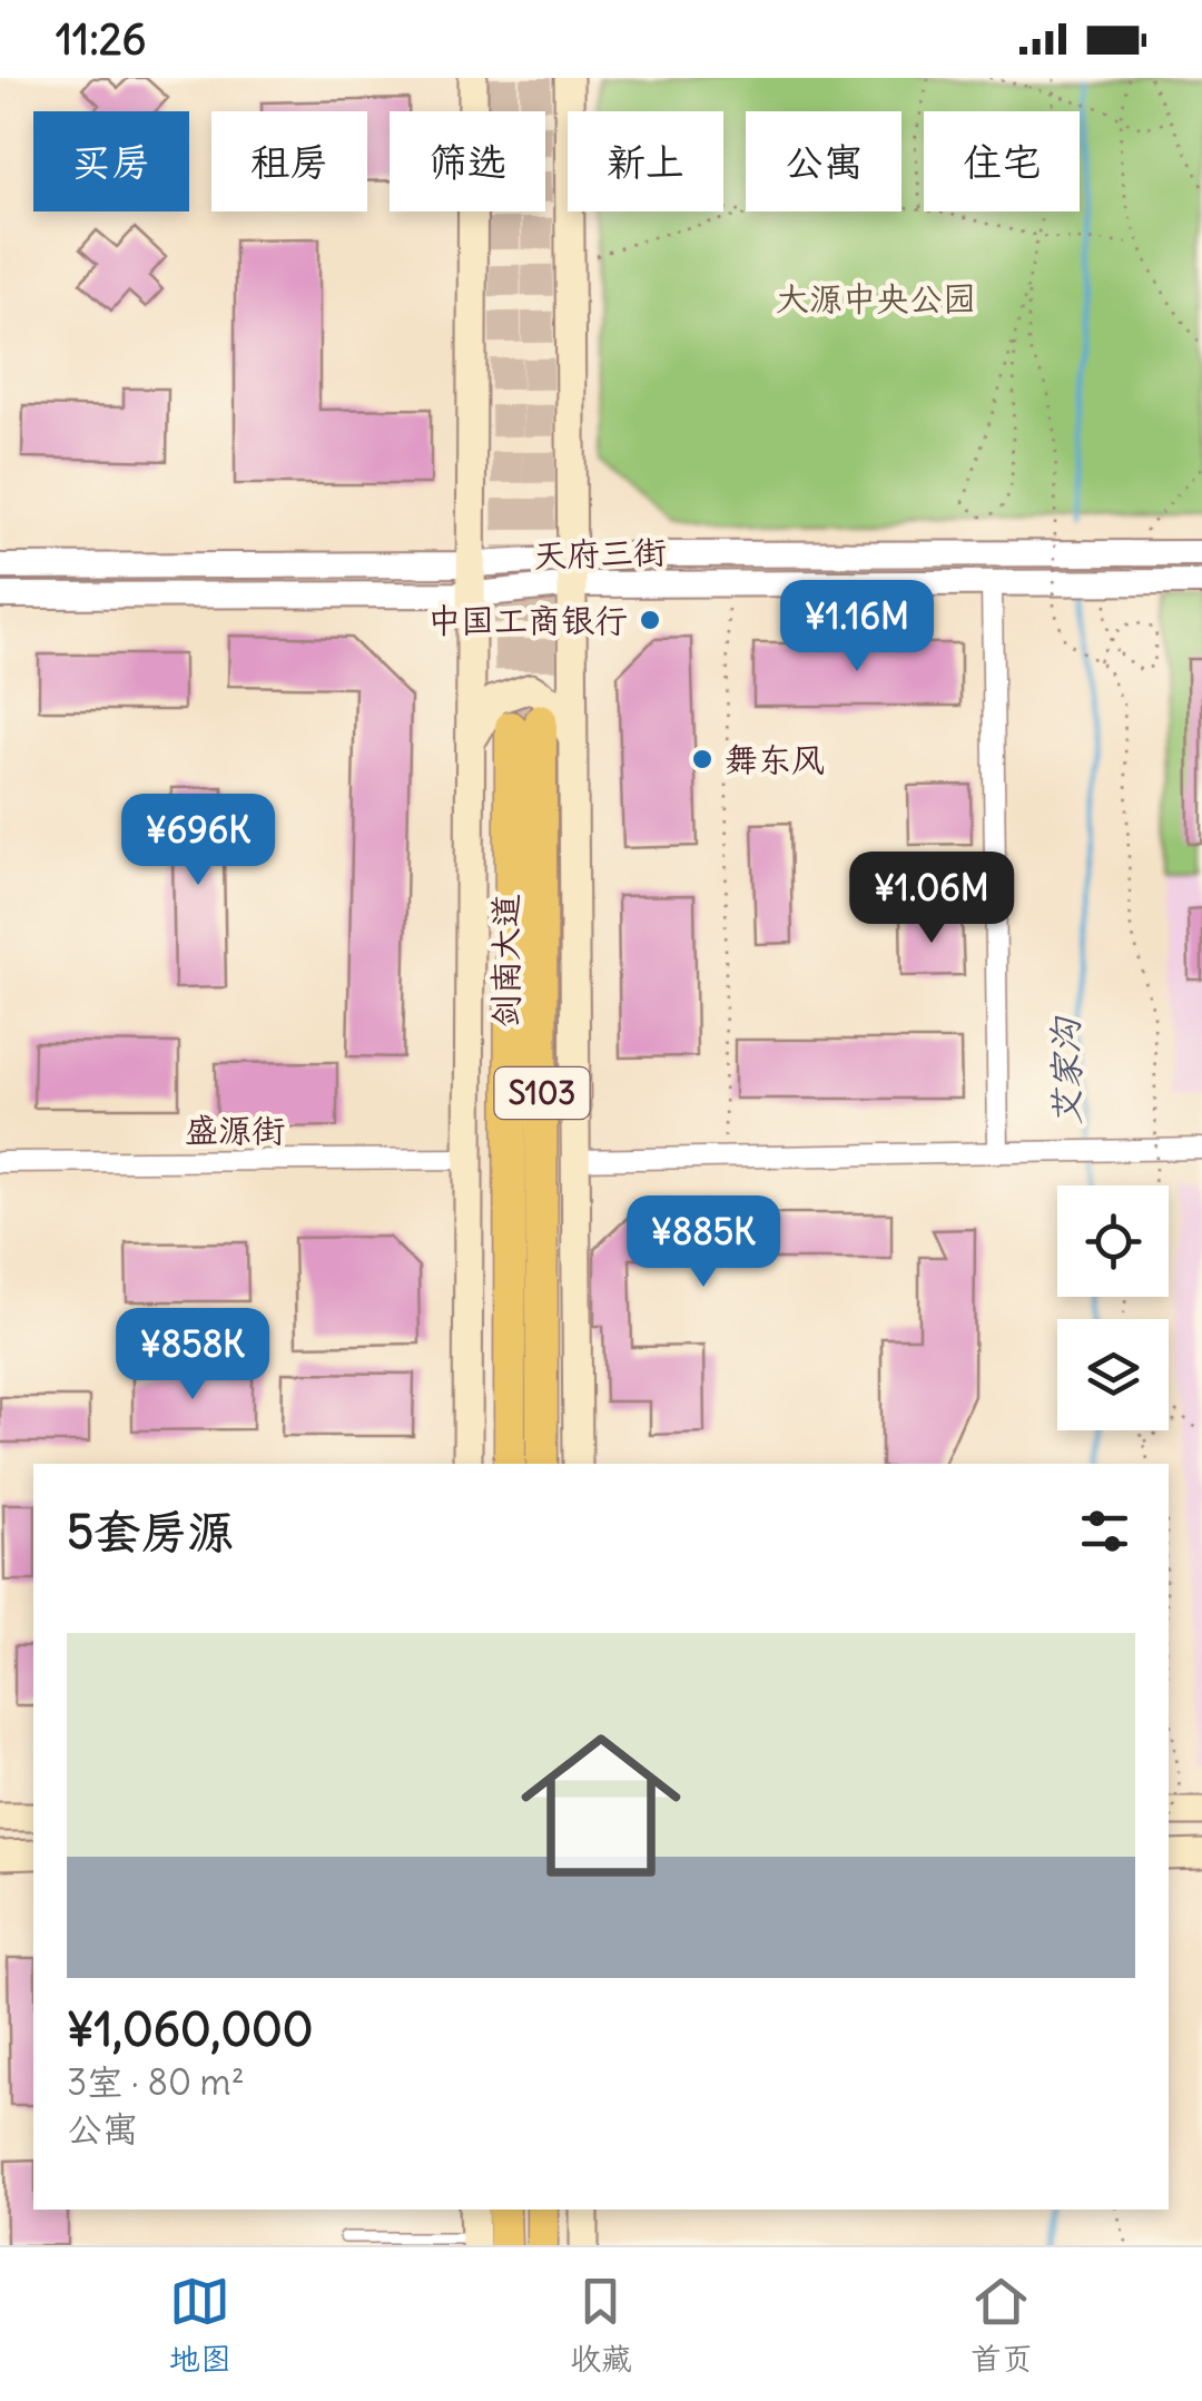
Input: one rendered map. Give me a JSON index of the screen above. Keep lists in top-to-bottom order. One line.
{"streets":{"highway":["剑南大道","S103"],"street":["天府三街","盛源街"]},"water":["艾家沟"],"parks":["大源中央公园"],"places":["中国工商银行","舞东风"],"page":{"status":"11:26","chip":["买房","租房","筛选","新上","公寓","住宅"],"price":["¥1.16M","¥696K","¥1.06M","¥885K","¥858K"],"heading":"5套房源","list":[{"name":"¥1,060,000","note":"3室 · 80 m² · 公寓"}],"tabs":["地图","收藏","首页"]}}
